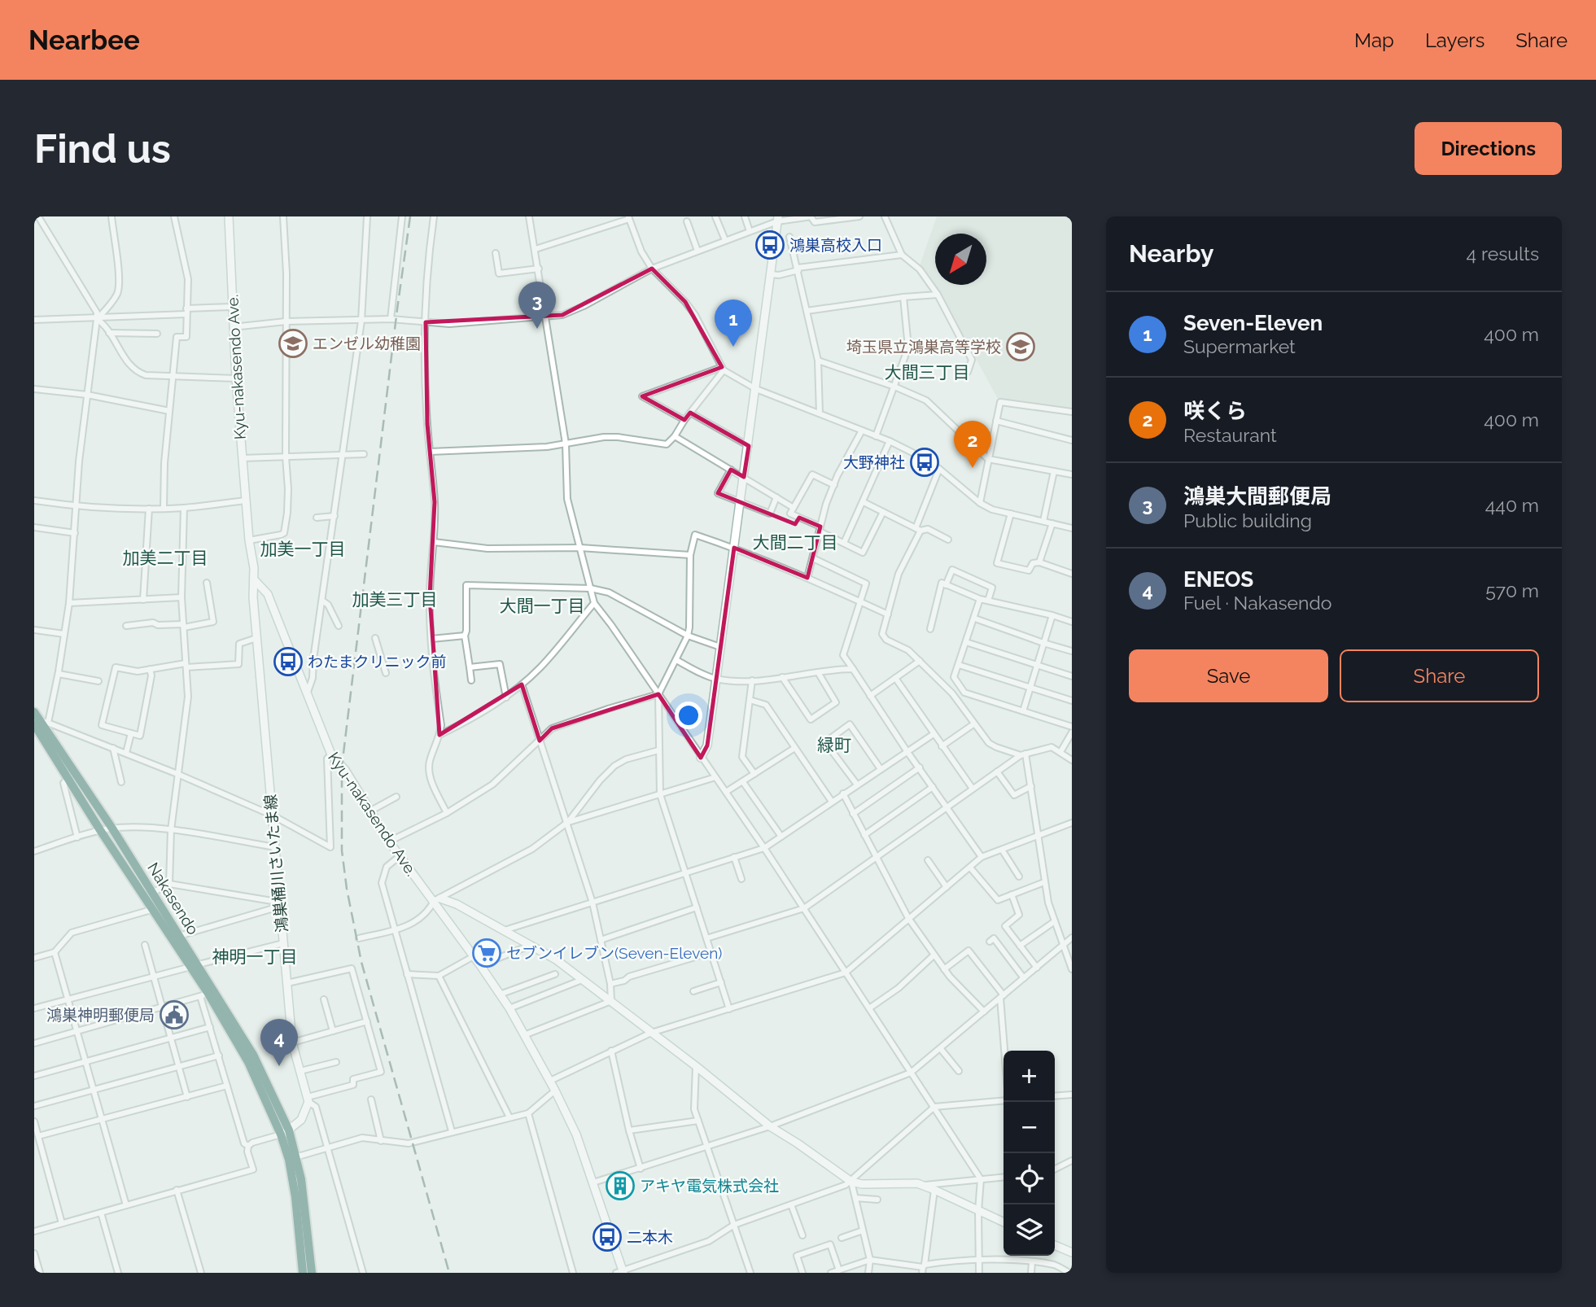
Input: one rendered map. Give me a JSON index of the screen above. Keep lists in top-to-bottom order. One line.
{"streets":{"highway":["Nakasendo"],"main road":["Kyu-nakasendo Ave.","鴻巣桶川さいたま線"]},"crossings":[["Kyu-nakasendo Ave.","鴻巣桶川さいたま線"]],"districts":["大間三丁目","大間二丁目","加美一丁目","加美二丁目","加美三丁目","大間一丁目","緑町","神明一丁目"],"places":{"bus stop":["鴻巣高校入口","大野神社","わたまクリニック前","二本木"],"school or university":["エンゼル幼稚園","埼玉県立鴻巣高等学校"],"supermarket":["セブンイレブン(Seven-Eleven)"],"public building":["鴻巣神明郵便局"],"building":["アキヤ電気株式会社"]},"north":"bottom left","page":{"header":"Nearbee","nav":["Map","Layers","Share"],"buttons":["Directions",["Save","Share"]],"title":"Find us","heading":["Nearby","4 results"],"pins":["3","1","2","4"],"list":[{"mark":"1","name":"Seven-Eleven","note":"Supermarket","value":"400 m"},{"mark":"2","name":"咲くら","note":"Restaurant","value":"400 m"},{"mark":"3","name":"鴻巣大間郵便局","note":"Public building","value":"440 m"},{"mark":"4","name":"ENEOS","note":"Fuel · Nakasendo","value":"570 m"}],"map_buttons":["+","−"]}}
